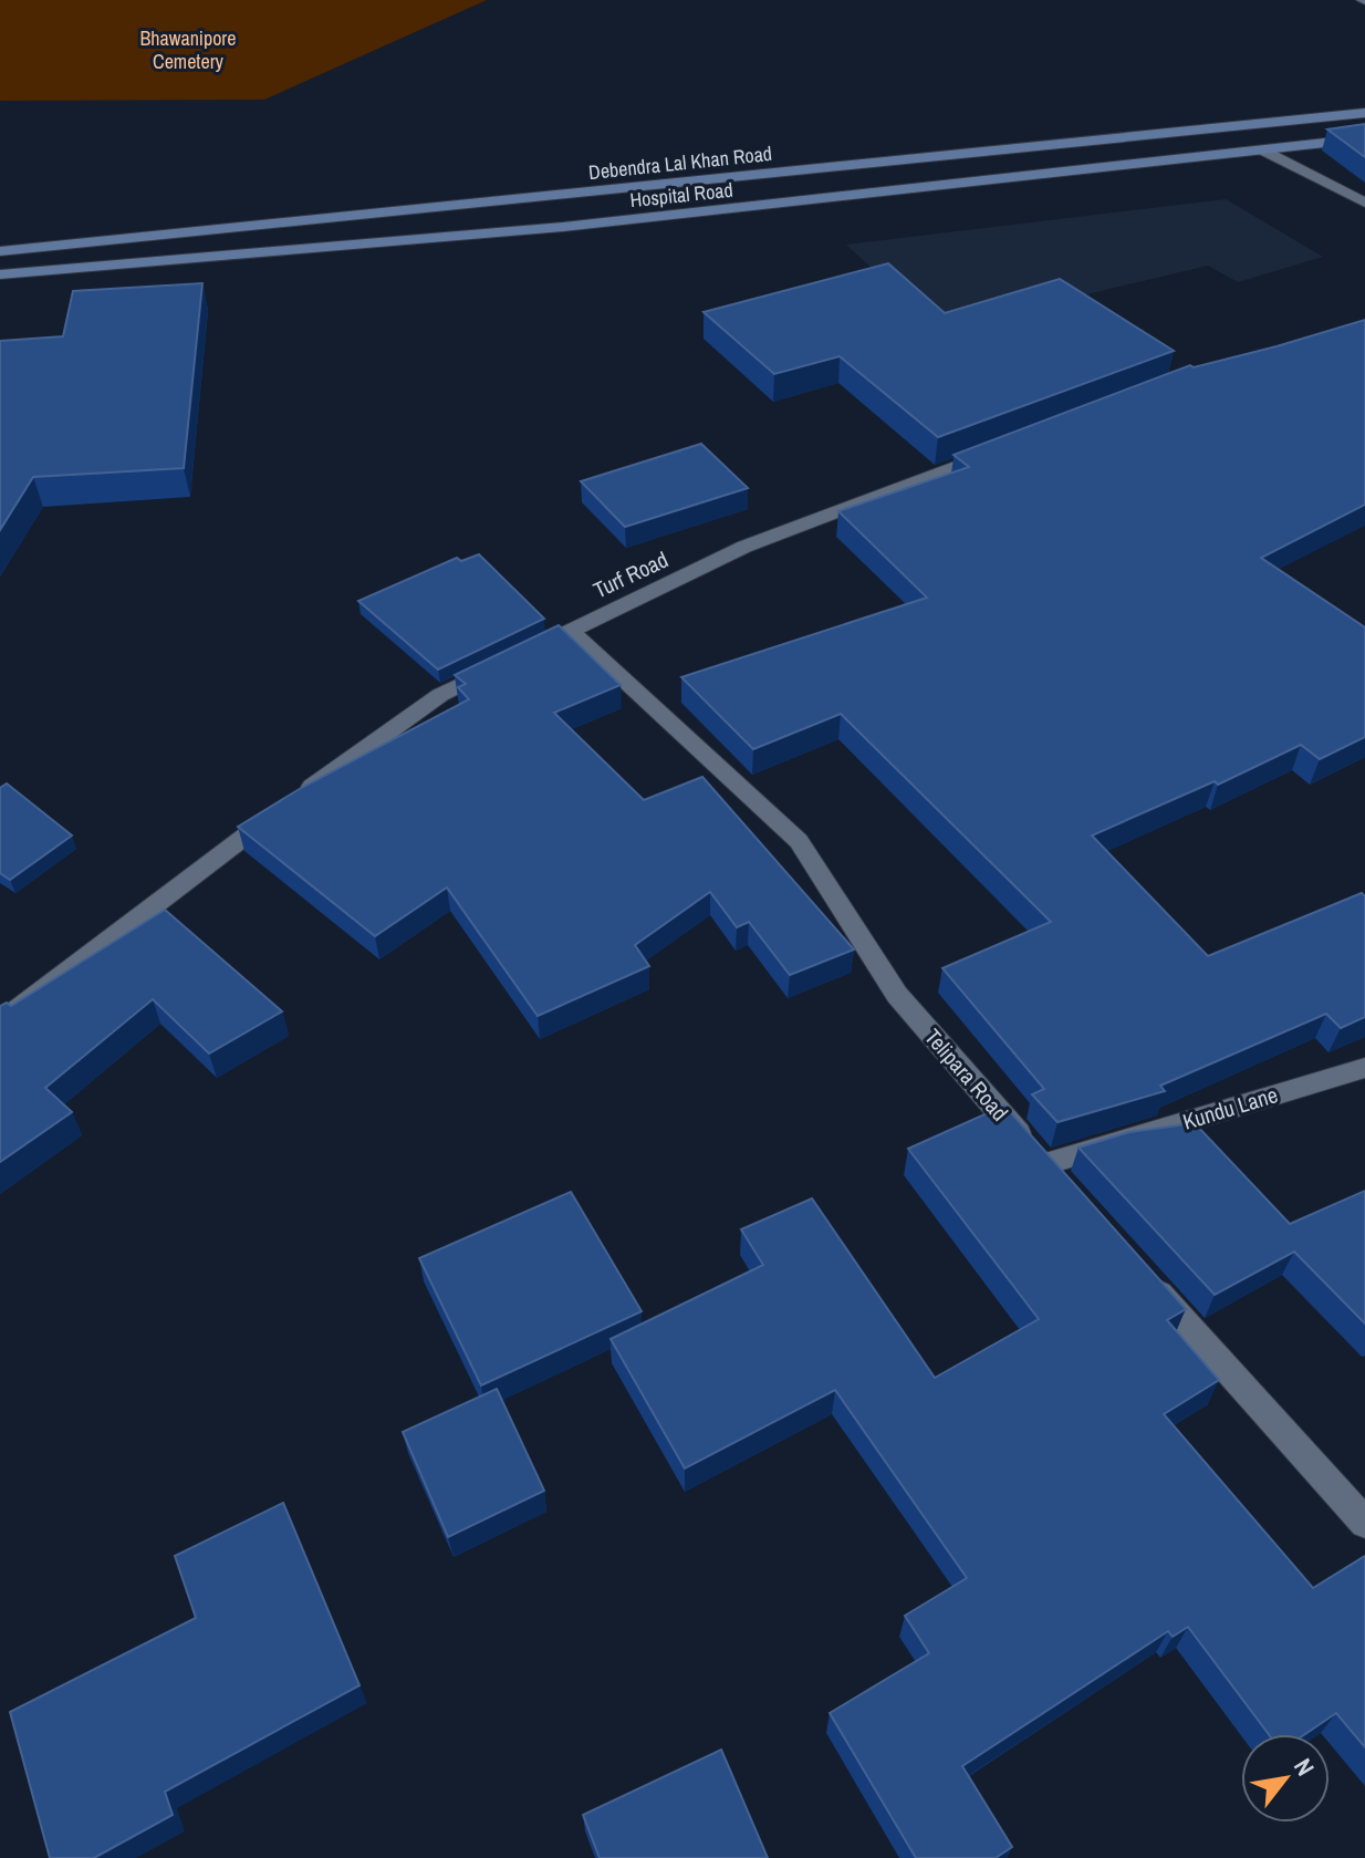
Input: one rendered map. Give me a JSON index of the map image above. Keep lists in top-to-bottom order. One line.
{"streets":{"main road":["Debendra Lal Khan Road","Hospital Road"],"street":["Turf Road","Telipara Road","Kundu Lane"]},"crossings":[["Turf Road","Telipara Road"],["Telipara Road","Kundu Lane"]],"parks":["Bhawanipore Cemetery"],"north":"top right"}
